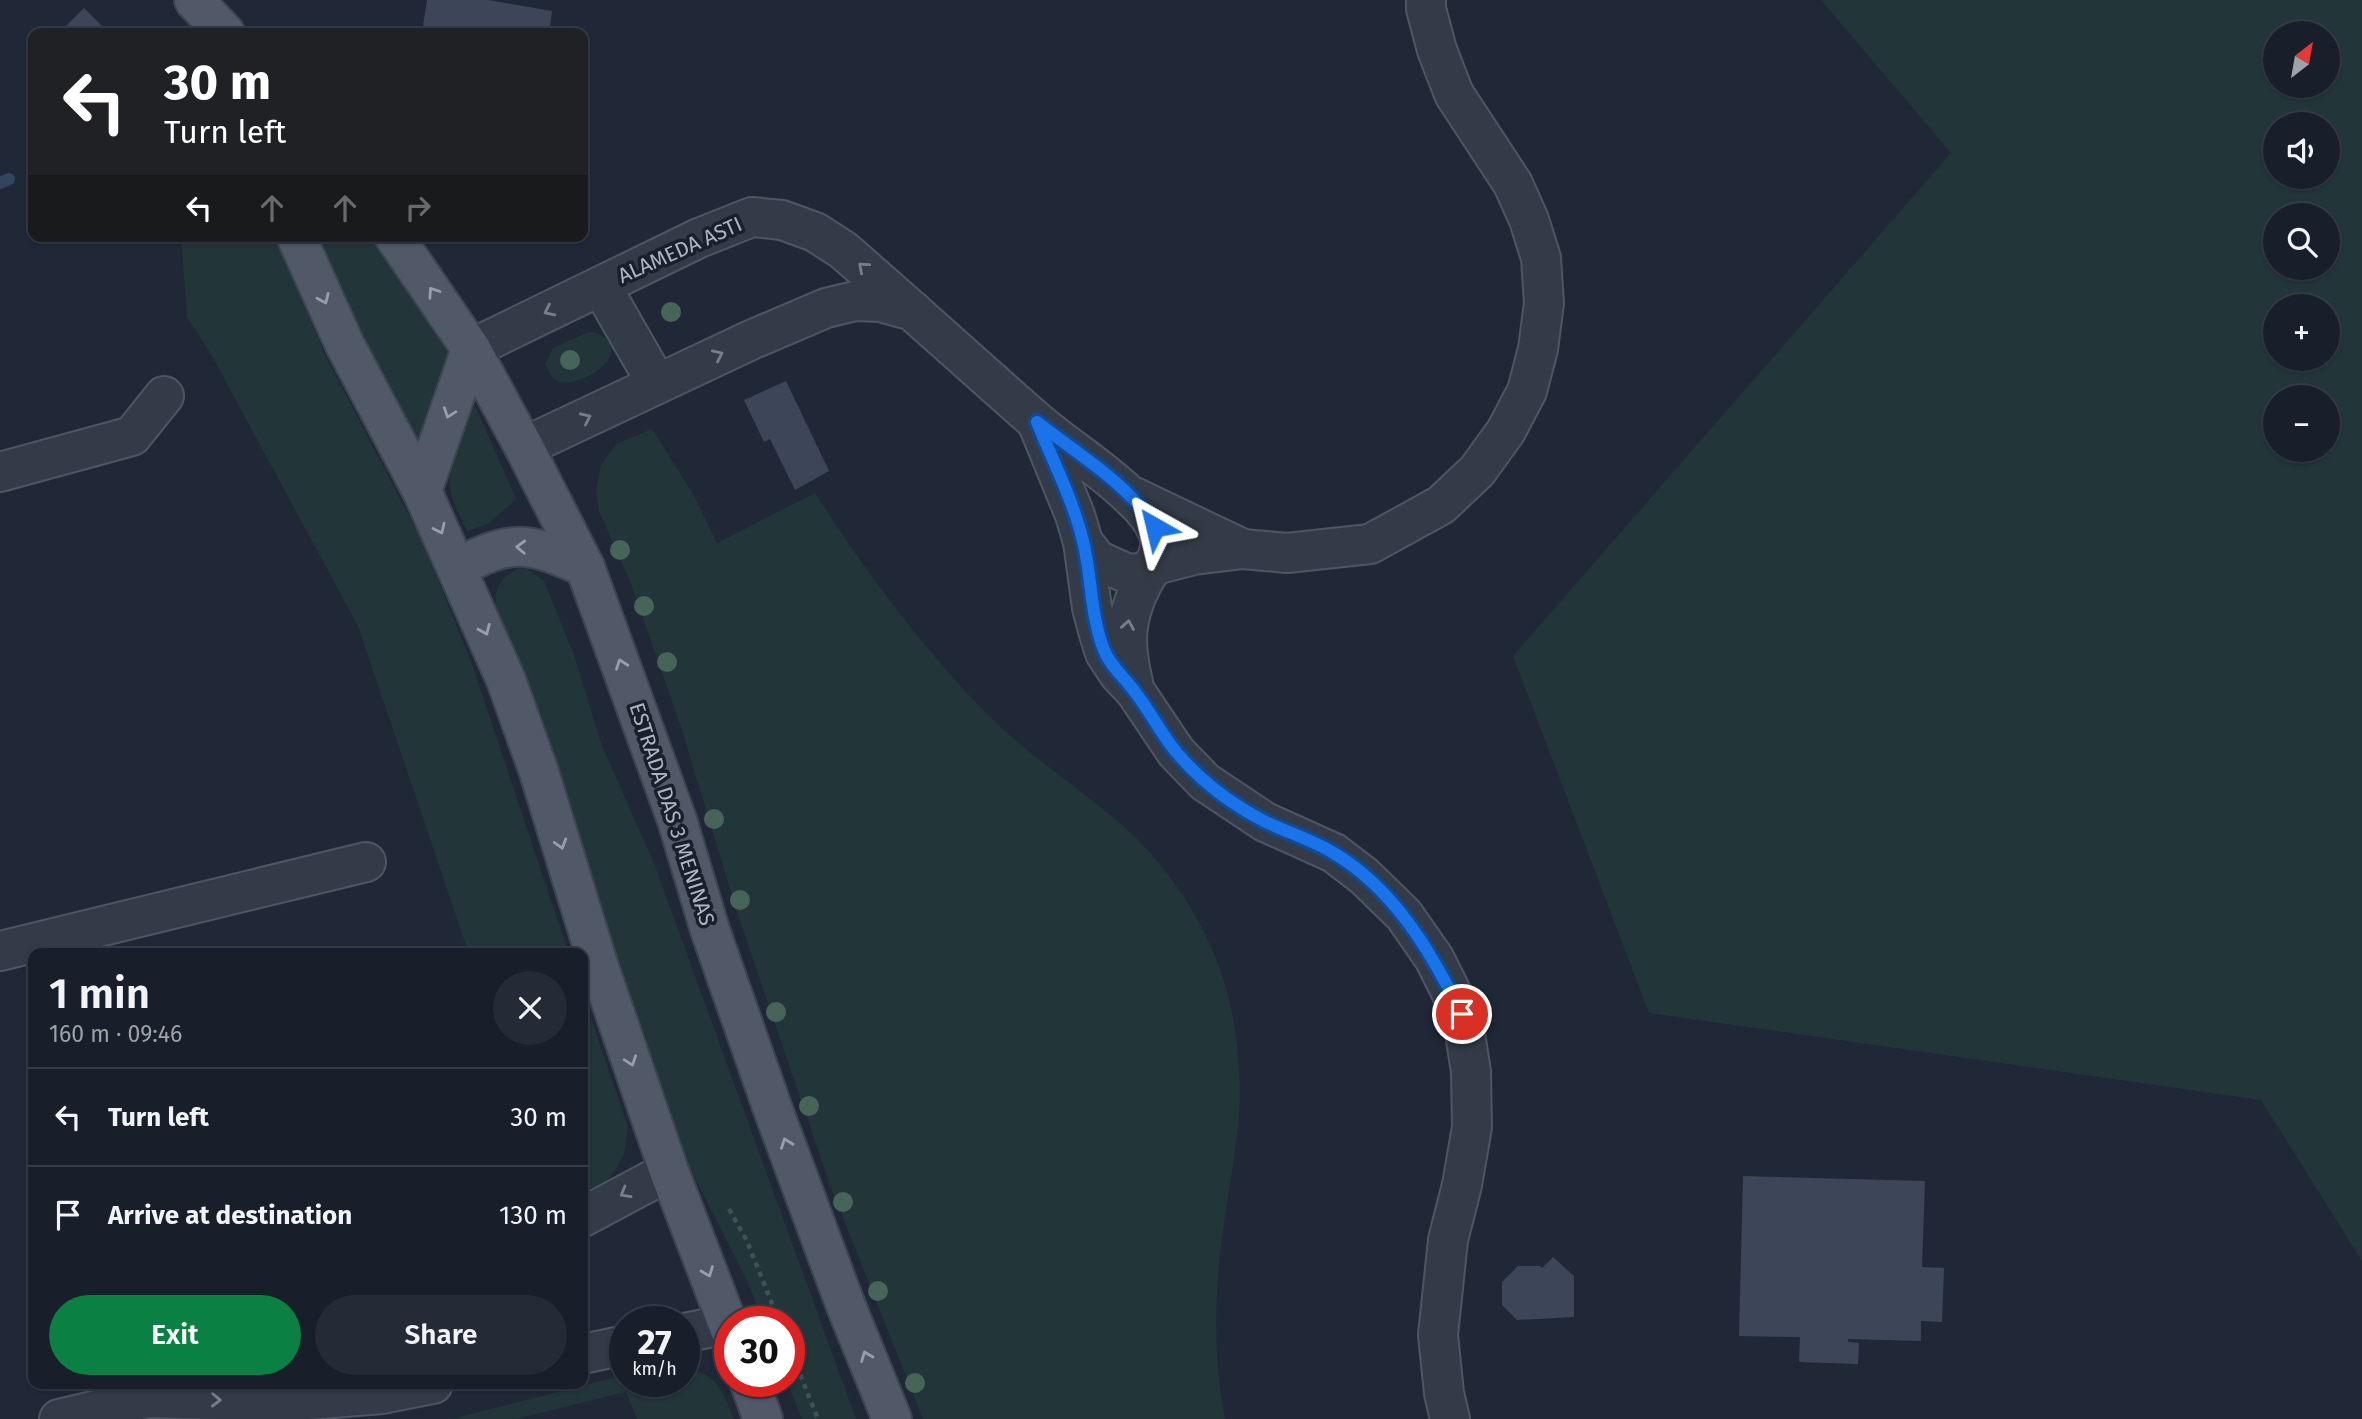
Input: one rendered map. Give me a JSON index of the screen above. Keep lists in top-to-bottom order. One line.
{"streets":{"main road":["ESTRADA DAS 3 MENINAS"],"street":["ALAMEDA ASTI"]},"crossings":[["ALAMEDA ASTI","ESTRADA DAS 3 MENINAS"]],"north":"top right","page":{"map_buttons":["+","−"],"turn":["30 m","Turn left"],"heading":["1 min","160 m · 09:46"],"list":[{"name":"Turn left","value":"30 m"},{"name":"Arrive at destination","value":"130 m"}],"buttons":["Exit","Share"],"speed":"27 km/h","limit":"30"}}
